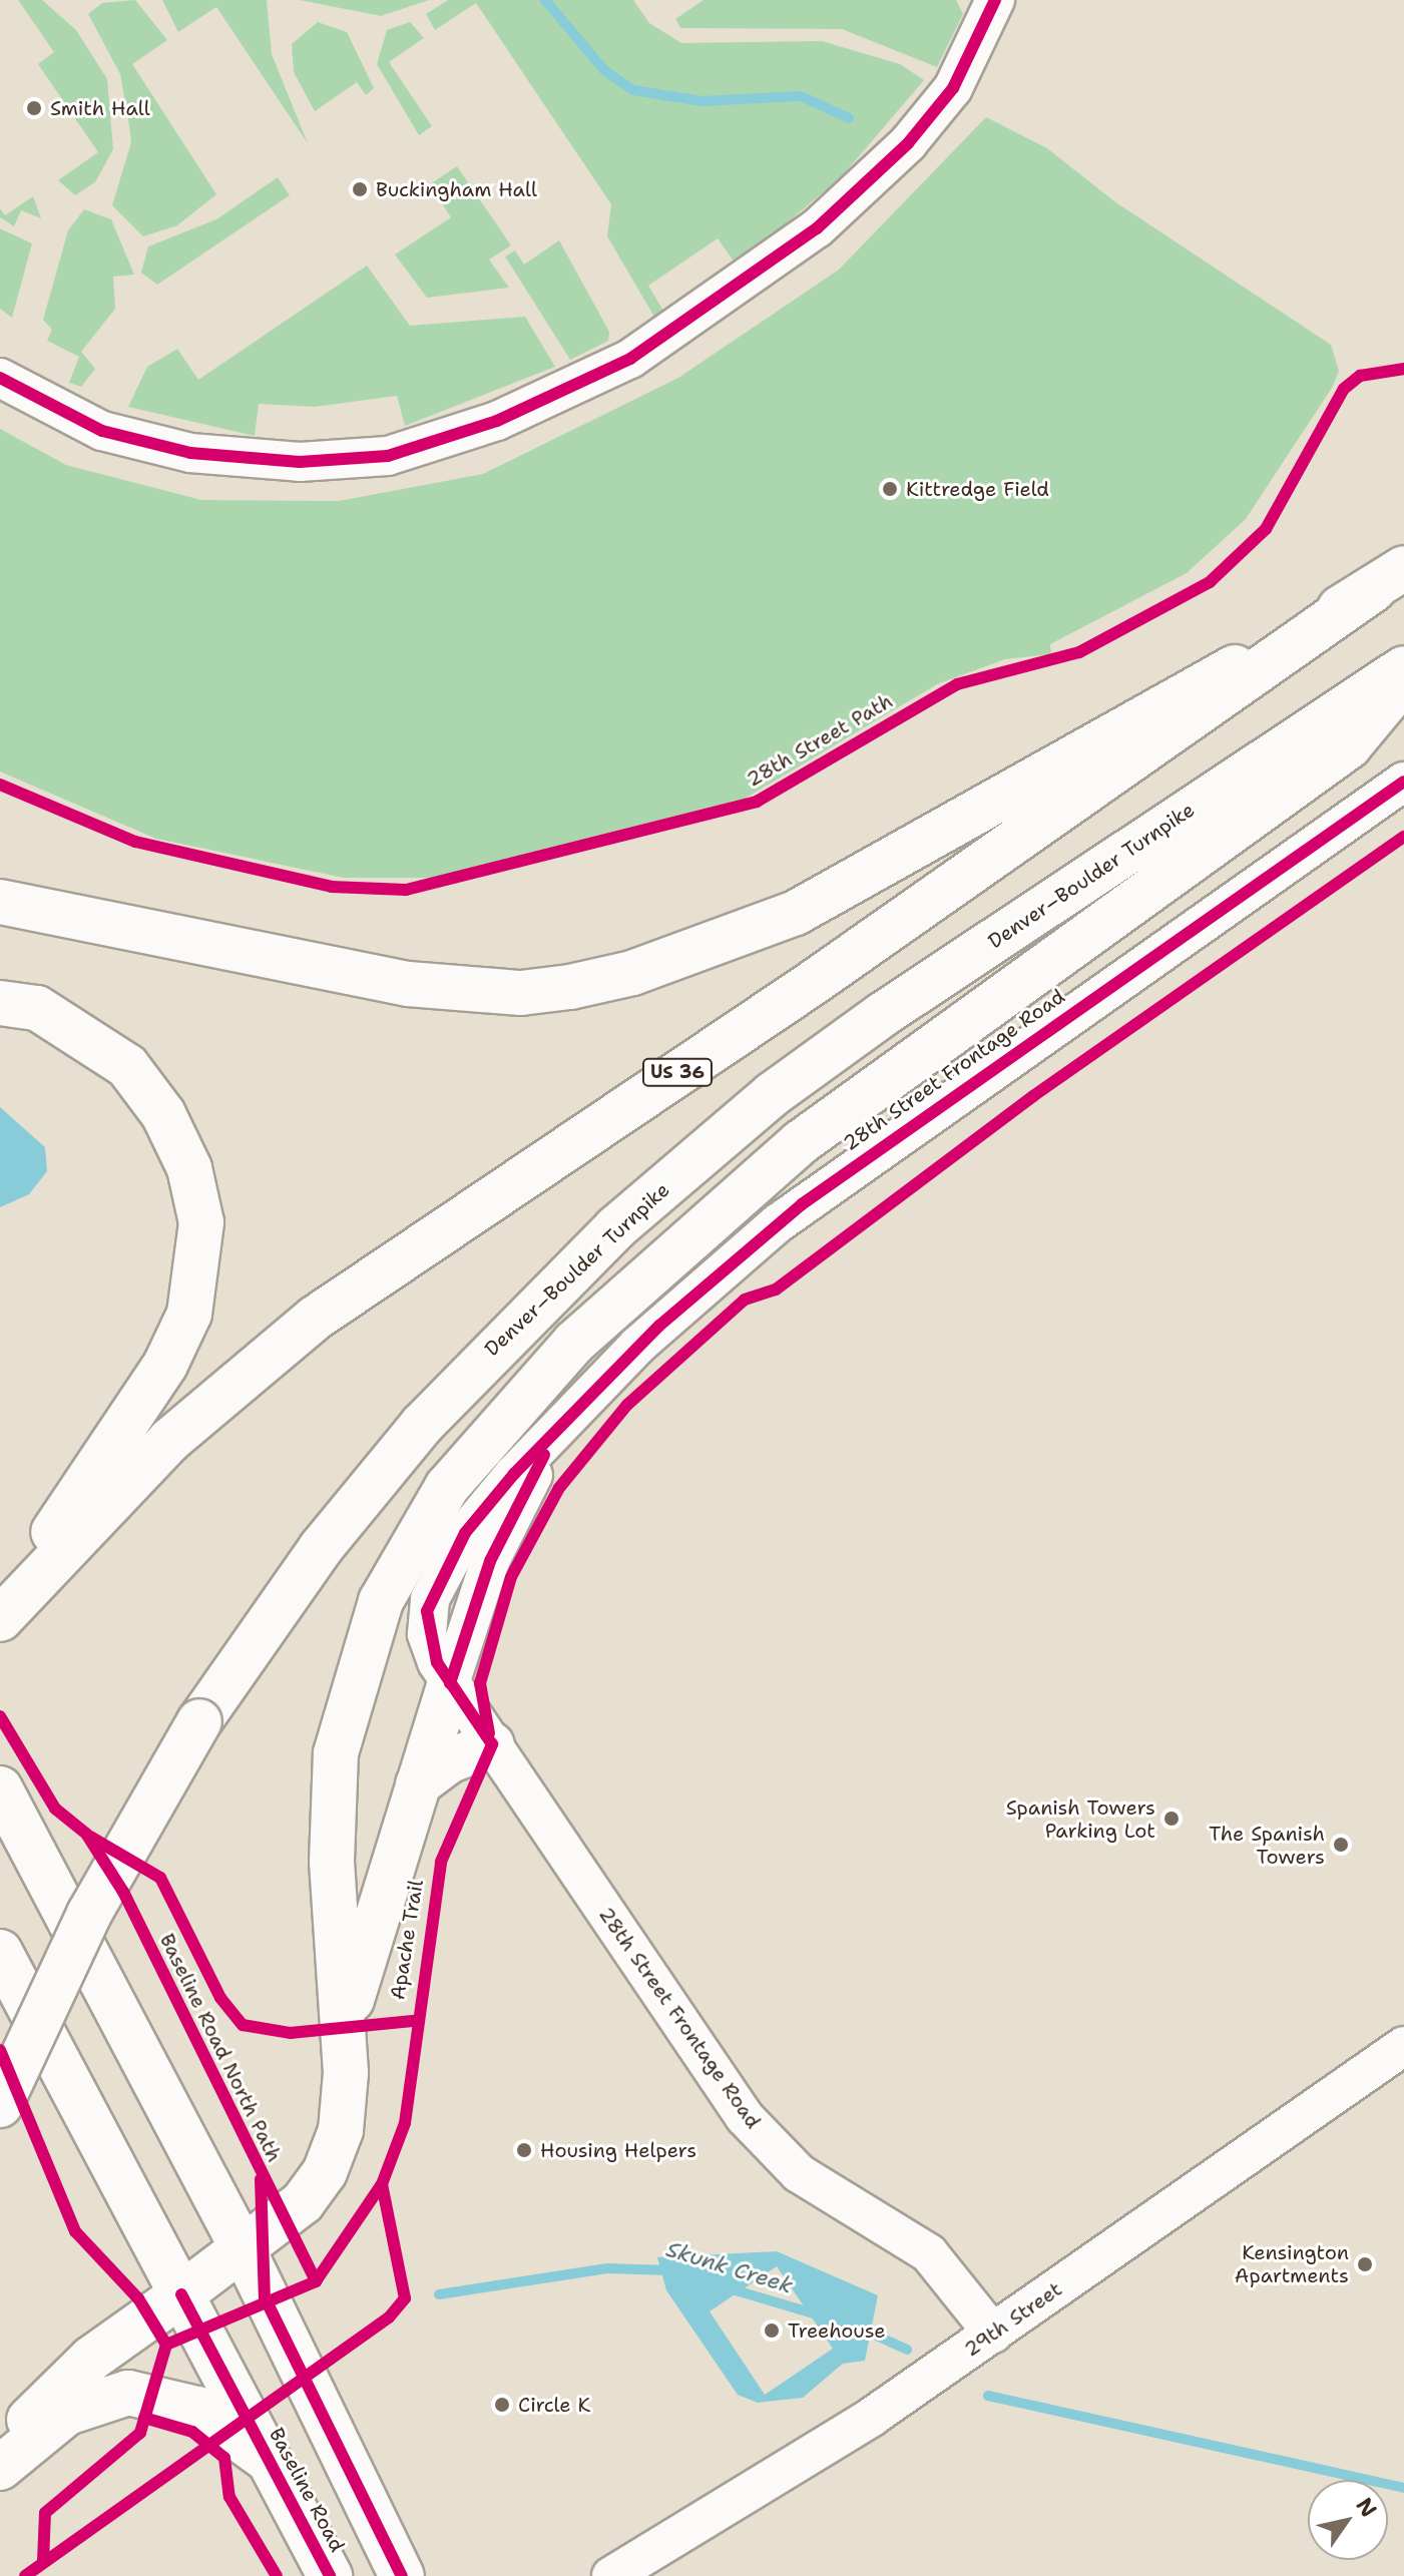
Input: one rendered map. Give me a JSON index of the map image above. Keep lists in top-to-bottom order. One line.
{"streets":{"main road":["Denver–Boulder Turnpike","US 36","Baseline Road"],"street":["28th Street Frontage Road","29th Street"],"cycle path":["28th Street Path","Apache Trail","Baseline Road North Path"]},"crossings":[["28th Street Frontage Road","29th Street"]],"water":["Skunk Creek"],"places":["Smith Hall","Buckingham Hall","Kittredge Field","Spanish Towers Parking Lot","The Spanish Towers","Housing Helpers","Kensington Apartments","Treehouse","Circle K"],"north":"top right"}
